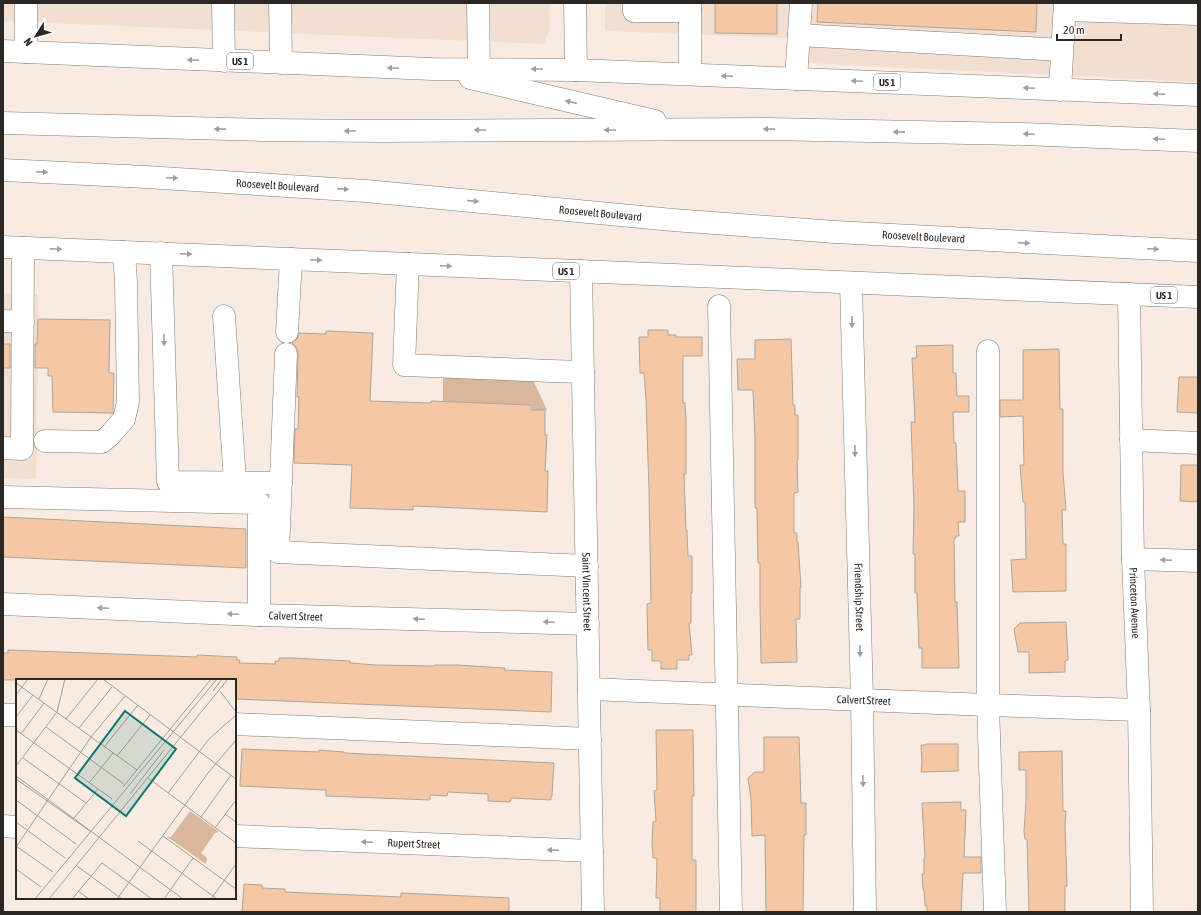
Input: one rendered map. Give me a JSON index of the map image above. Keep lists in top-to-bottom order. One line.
{"streets":{"main road":["US 1","Roosevelt Boulevard","Saint Vincent Street","Friendship Street","Princeton Avenue","Calvert Street","Rupert Street"]},"crossings":[["US 1","Saint Vincent Street"],["US 1","Friendship Street"],["US 1","Princeton Avenue"],["Saint Vincent Street","Calvert Street"],["Saint Vincent Street","Rupert Street"],["Friendship Street","Calvert Street"],["Princeton Avenue","Calvert Street"]],"scale_bar":"20 m","north":"bottom left"}
